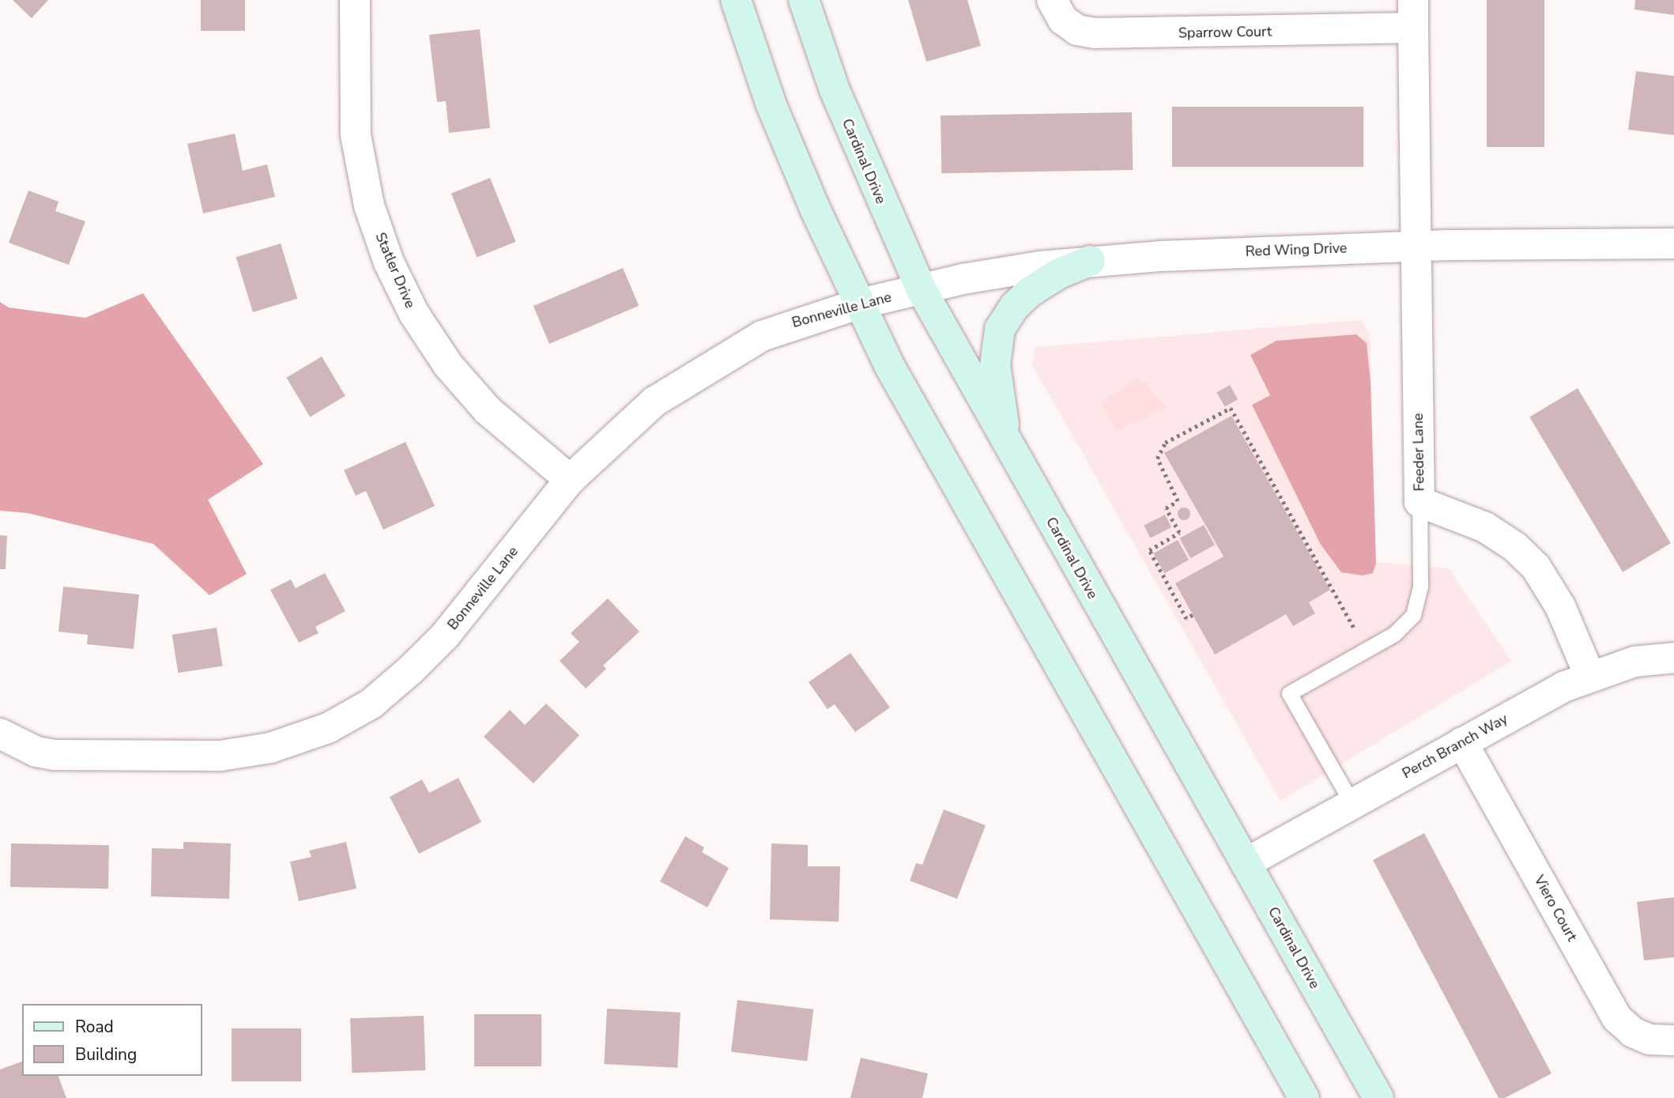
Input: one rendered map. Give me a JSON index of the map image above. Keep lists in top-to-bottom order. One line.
{"streets":{"main road":["Cardinal Drive"],"street":["Sparrow Court","Red Wing Drive","Statler Drive","Bonneville Lane","Feeder Lane","Perch Branch Way","Viero Court"]},"crossings":[["Sparrow Court","Red Wing Drive"],["Sparrow Court","Feeder Lane"],["Cardinal Drive","Red Wing Drive"],["Cardinal Drive","Bonneville Lane"],["Cardinal Drive","Perch Branch Way"],["Red Wing Drive","Bonneville Lane"],["Red Wing Drive","Feeder Lane"],["Statler Drive","Bonneville Lane"],["Feeder Lane","Perch Branch Way"],["Perch Branch Way","Viero Court"]],"legend":["Road","Building"]}
